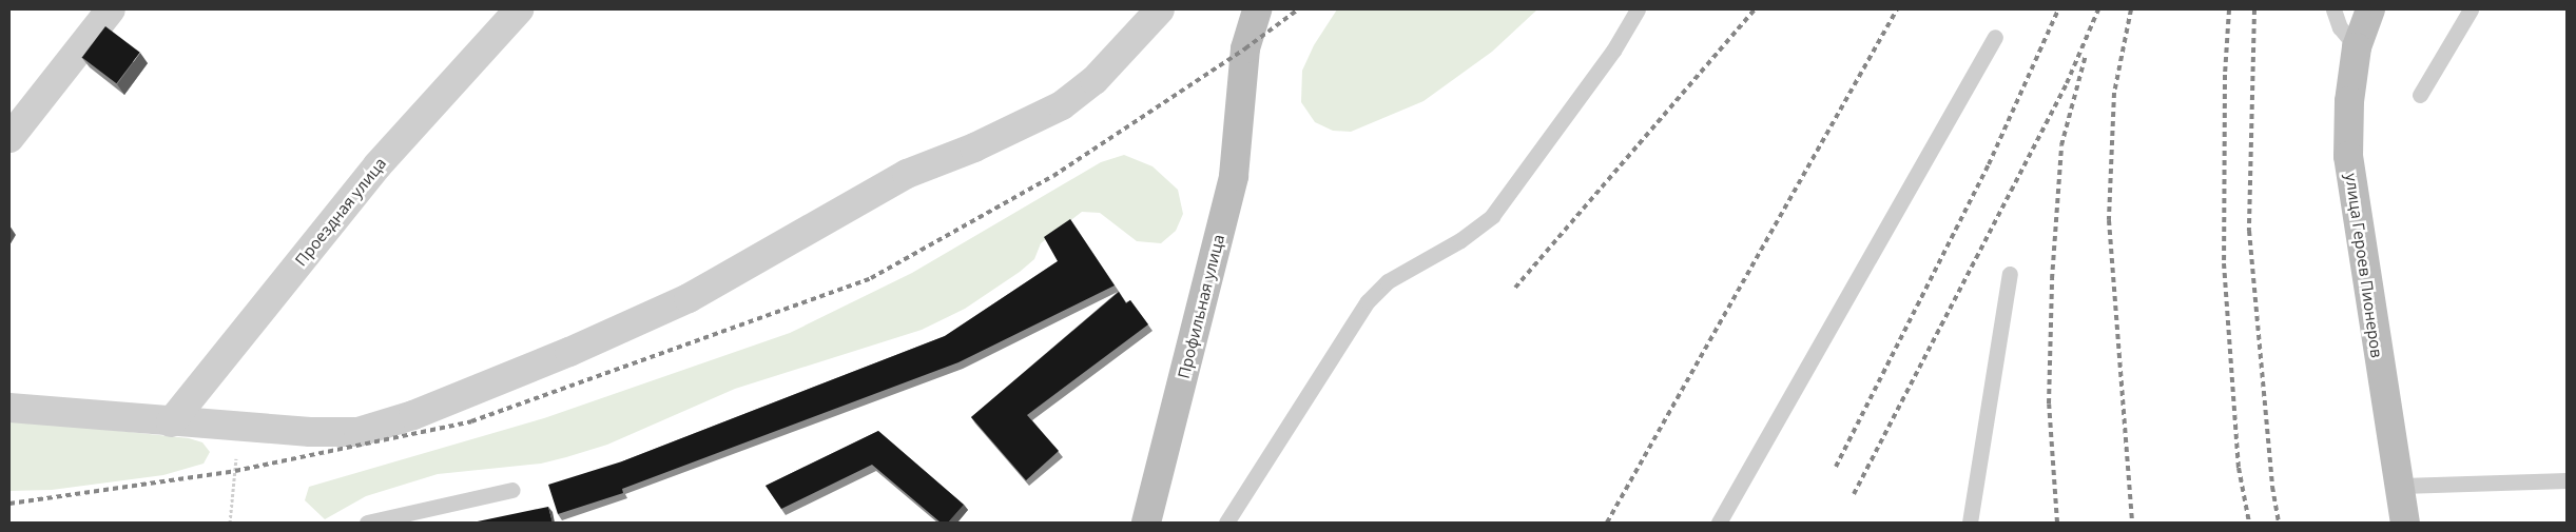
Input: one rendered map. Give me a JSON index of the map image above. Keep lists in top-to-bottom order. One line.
{"streets":{"main road":["улица Героев Пионеров","Профильная улица"],"street":["Проездная улица"]}}
